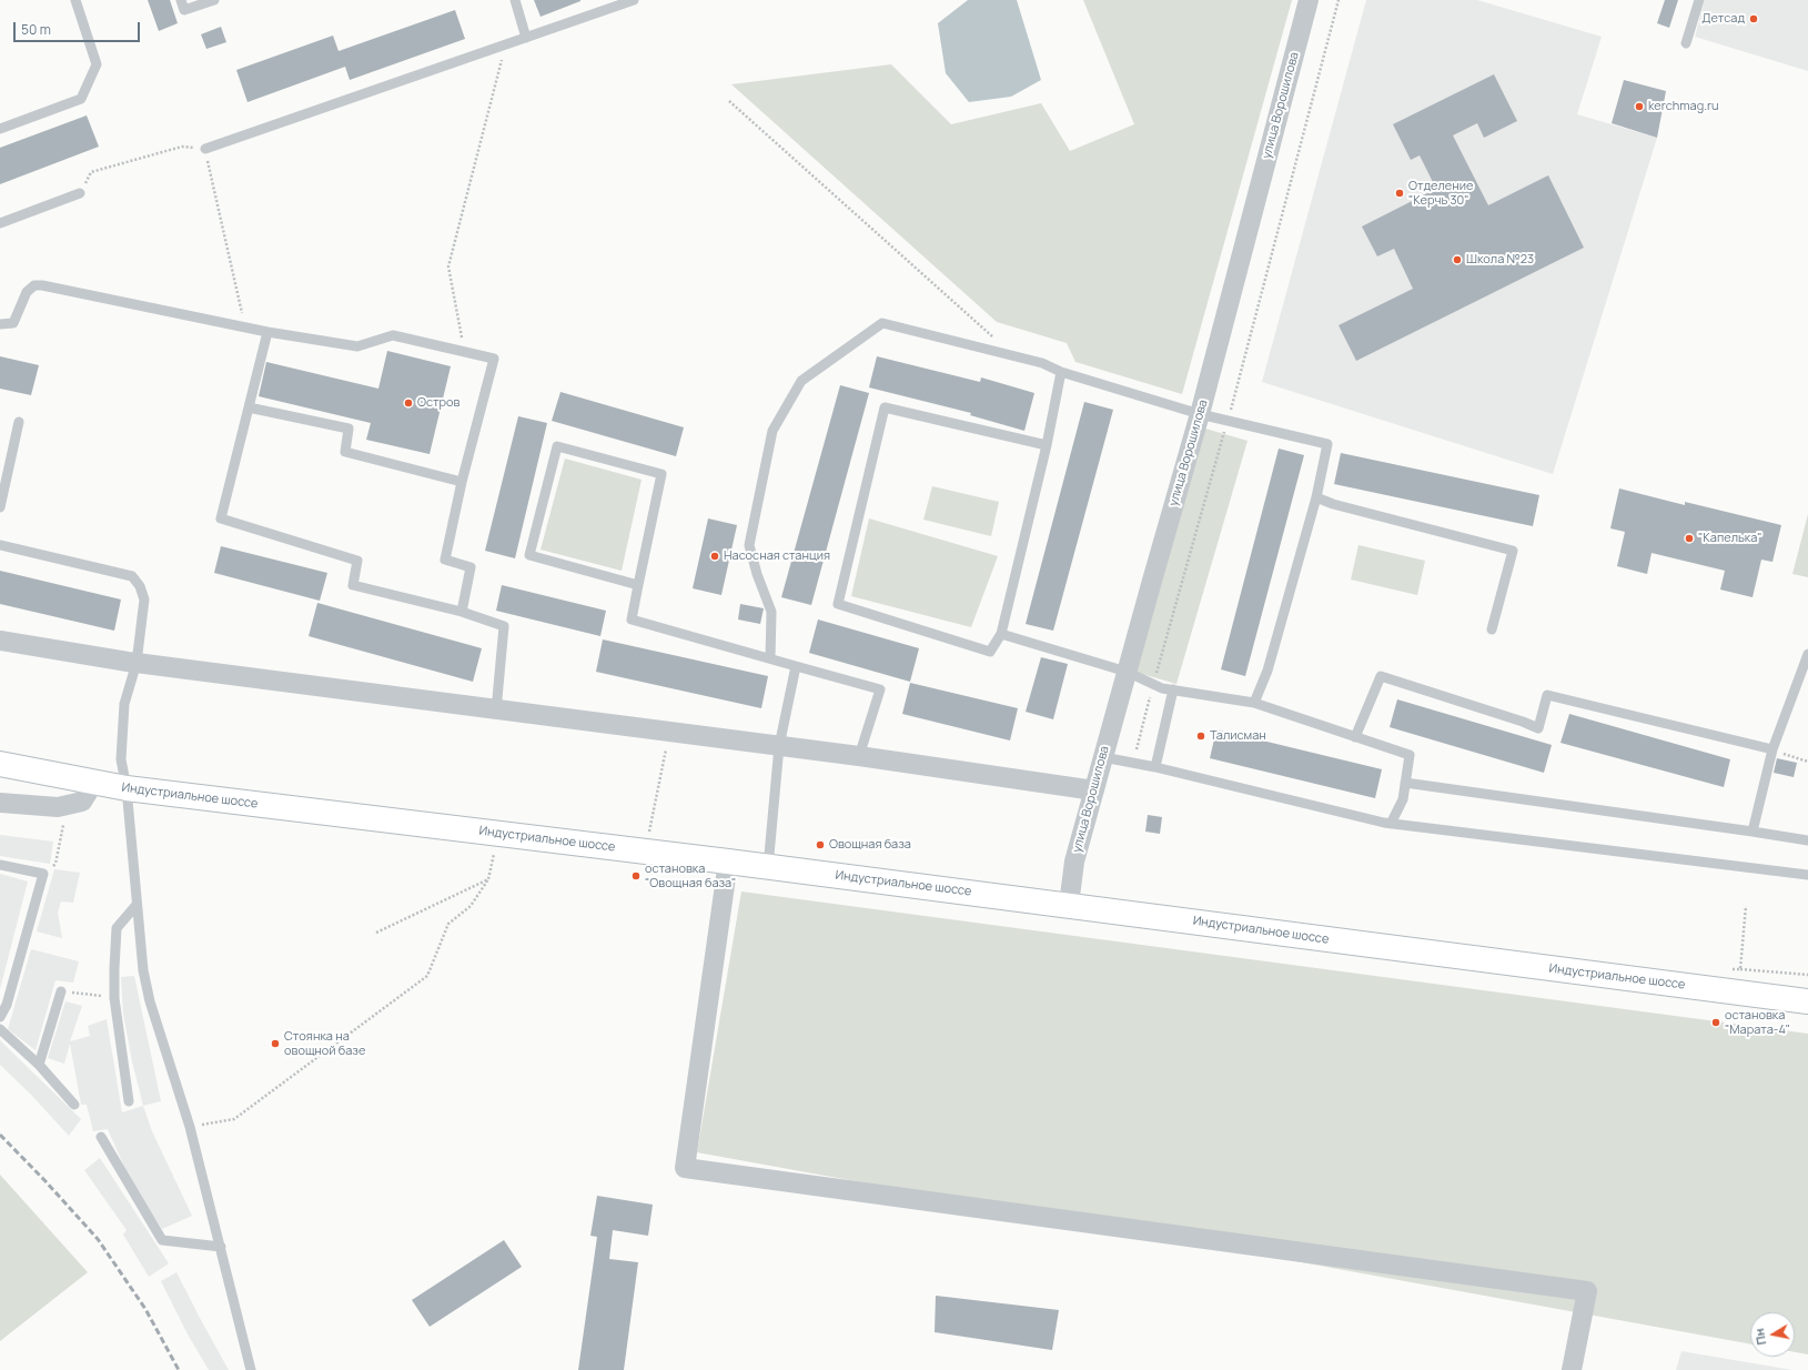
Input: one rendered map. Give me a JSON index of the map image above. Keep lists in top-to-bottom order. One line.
{"streets":{"main road":["Индустриальное шоссе"],"street":["улица Ворошилова"]},"crossings":[["улица Ворошилова","Индустриальное шоссе"]],"places":["Детсад","kerchmag.ru","Отделение \"Керчь 30\"","Школа №23","Остров","\"Капелька\"","Насосная станция","Талисман","Овощная база","остановка \"Овощная база\"","остановка \"Марата-4\"","Стоянка на овощной базе"],"scale_bar":"50 m","north":"left"}
